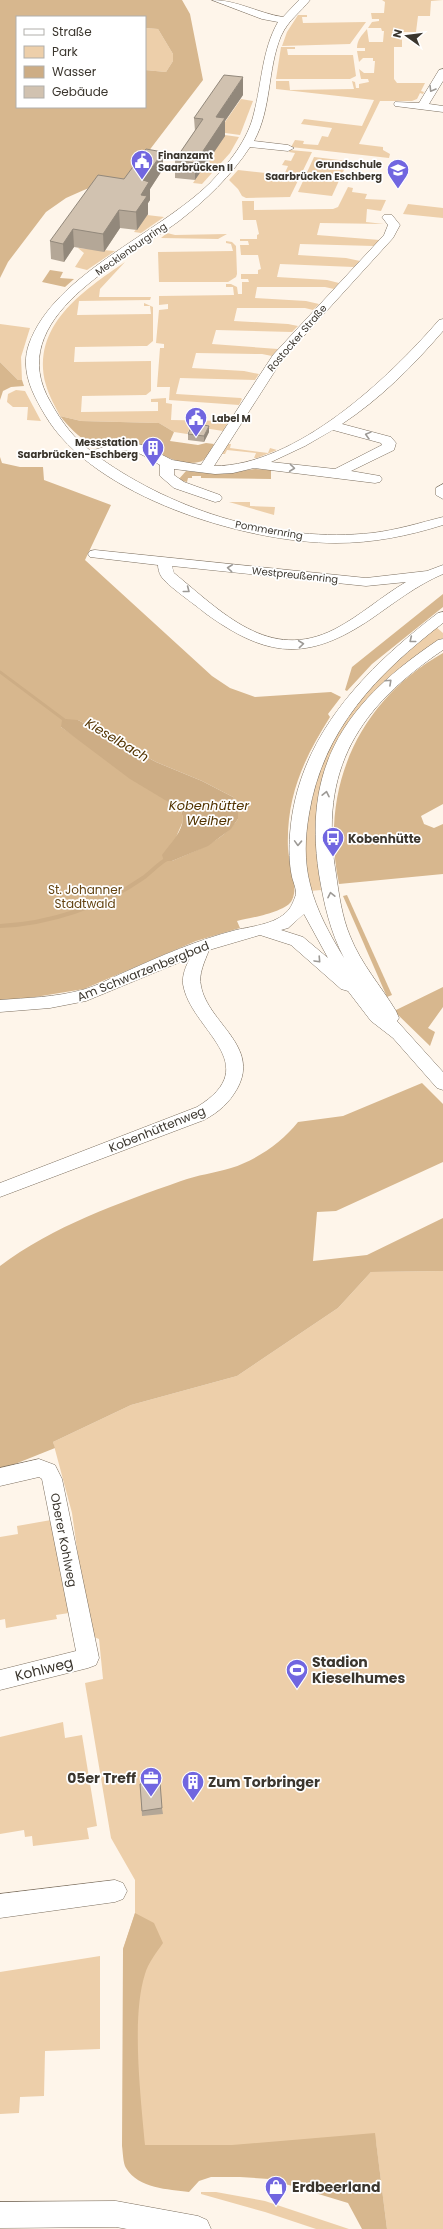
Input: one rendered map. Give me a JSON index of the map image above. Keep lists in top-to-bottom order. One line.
{"streets":{"street":["Mecklenburgring","Rostocker Straße","Pommernring","Westpreußenring","Am Schwarzenbergbad","Kobenhüttenweg","Oberer Kohlweg","Kohlweg"]},"crossings":[["Mecklenburgring","Pommernring"],["Am Schwarzenbergbad","Kobenhüttenweg"],["Oberer Kohlweg","Kohlweg"]],"water":["Kieselbach","Kobenhütter Weiher"],"parks":["St. Johanner Stadtwald"],"places":{"public building":["Finanzamt Saarbrücken II","Label M"],"school or university":["Grundschule Saarbrücken Eschberg"],"building":["Messstation Saarbrücken-Eschberg","Zum Torbringer"],"bus stop":["Kobenhütte"],"sports":["Stadion Kieselhumes"],"office":["05er Treff"],"shop":["Erdbeerland"]},"legend":["Straße","Park","Wasser","Gebäude"],"north":"left"}
